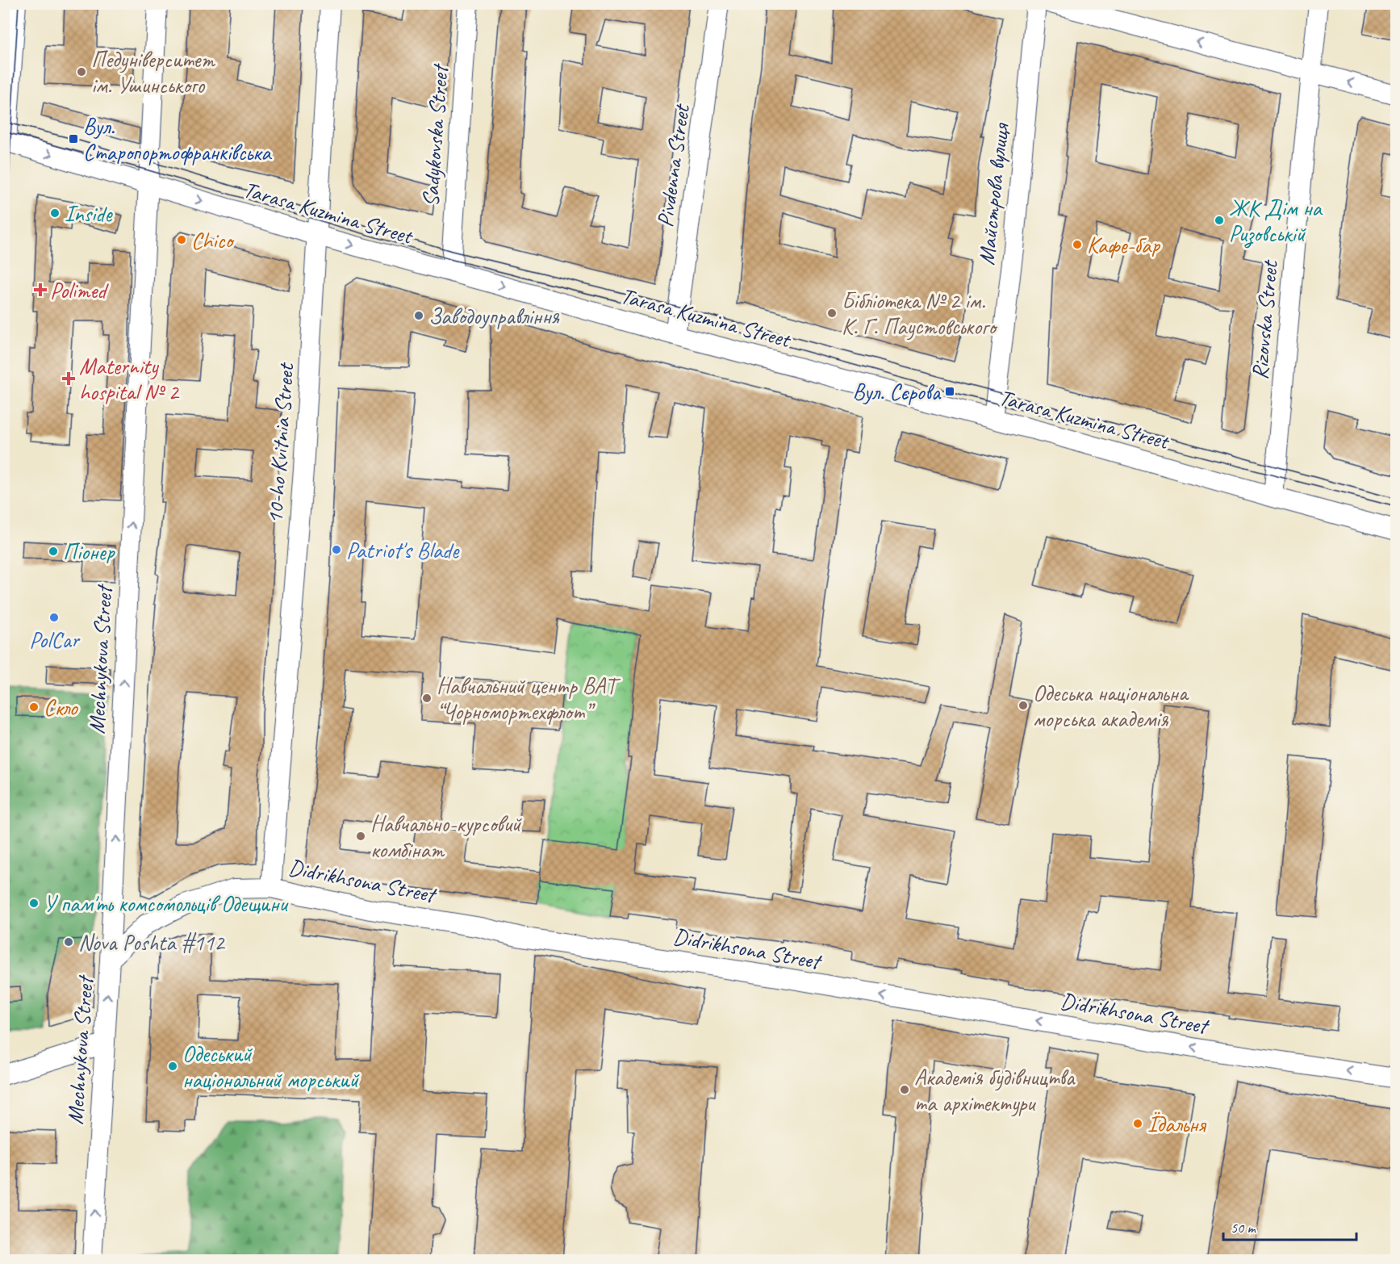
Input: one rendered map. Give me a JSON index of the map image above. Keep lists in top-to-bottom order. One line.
{"streets":{"street":["Sadykovska Street","Pivdenna Street","Майстрова вулиця","Tarasa Kuzmina Street","Rizovska Street","10-ho Kvitnia Street","Mechnykova Street","Didrikhsona Street"]},"crossings":[["Sadykovska Street","Tarasa Kuzmina Street"],["Pivdenna Street","Tarasa Kuzmina Street"],["Майстрова вулиця","Tarasa Kuzmina Street"],["Tarasa Kuzmina Street","Rizovska Street"],["Tarasa Kuzmina Street","10-ho Kvitnia Street"],["Tarasa Kuzmina Street","Mechnykova Street"],["10-ho Kvitnia Street","Didrikhsona Street"],["Mechnykova Street","Didrikhsona Street"]],"one_way":["Tarasa Kuzmina Street","Mechnykova Street","Didrikhsona Street"],"places":{"other":["Педуніверситет ім. Ушинського","Inside","ЖК Дім на Ризовській","Chico","Кафе-бар","Бібліотека № 2 ім. К. Г. Паустовського","Заводоуправління","Patriot's Blade","Піонер","PolCar","Навчальний центр ВАТ “Чорномортехфлот”","Одеська національна морська академія","Скло","Навчально-курсовий комбінат","У пам'ть комсомольців Одещини","Nova Poshta #112","Одеський національний морський","Академія будівництва та архітектури","Їдальня"],"transit":["Вул. Старопортофранківська","Вул. Сєрова"],"health":["Polimed","Maternity hospital № 2"]},"scale_bar":"50 m"}
